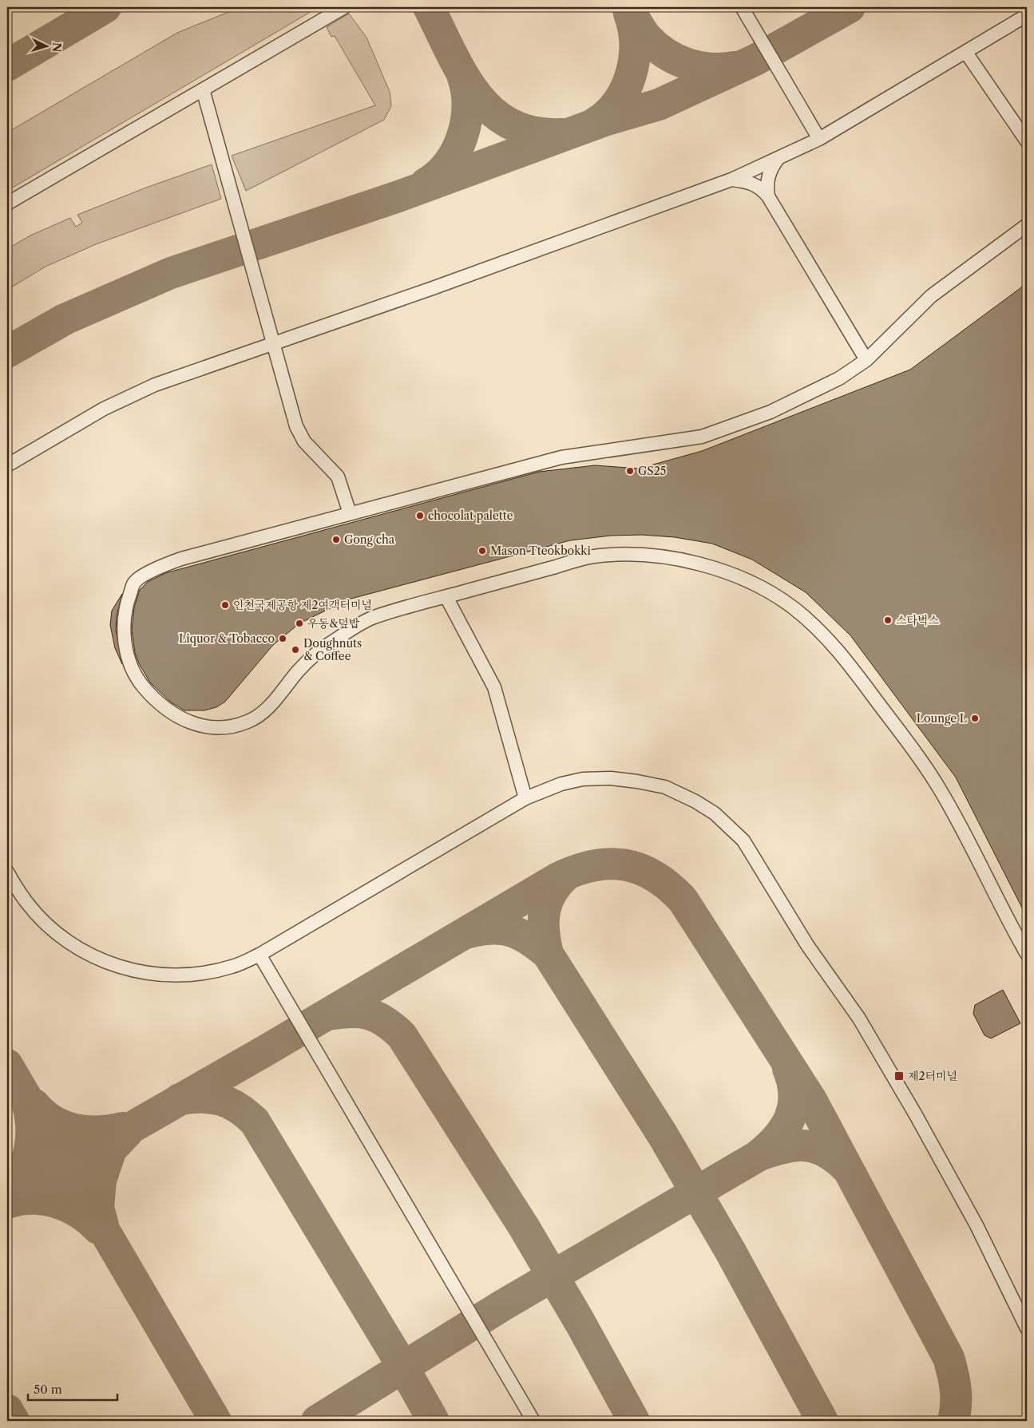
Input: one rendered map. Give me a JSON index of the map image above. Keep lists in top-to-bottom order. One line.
{"places":{"other":["GS25","chocolat palette","Gong cha","Mason Tteokbokki","인천국제공항 제2여객터미널","스타벅스","우동&덮밥","Liquor & Tobacco","Doughnuts & Coffee","Lounge L"],"transit":["제2터미널"]},"scale_bar":"50 m","north":"right"}
